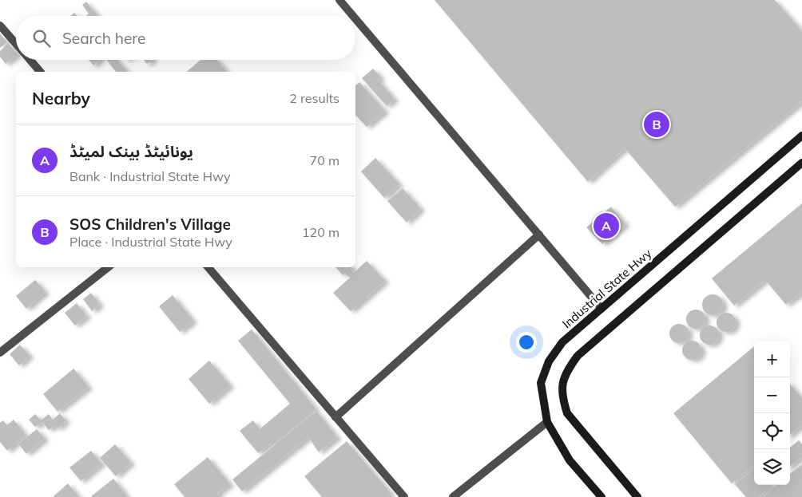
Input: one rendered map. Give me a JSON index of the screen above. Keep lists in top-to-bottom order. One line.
{"streets":{"main road":["Industrial State Hwy"]},"page":{"search":"Search here","heading":["Nearby","2 results"],"pins":["B","A"],"list":[{"mark":"A","name":"یونائیٹڈ بینک لمیٹڈ","note":"Bank · Industrial State Hwy","value":"70 m"},{"mark":"B","name":"SOS Children's Village","note":"Place · Industrial State Hwy","value":"120 m"}],"map_buttons":["+","−"]}}
